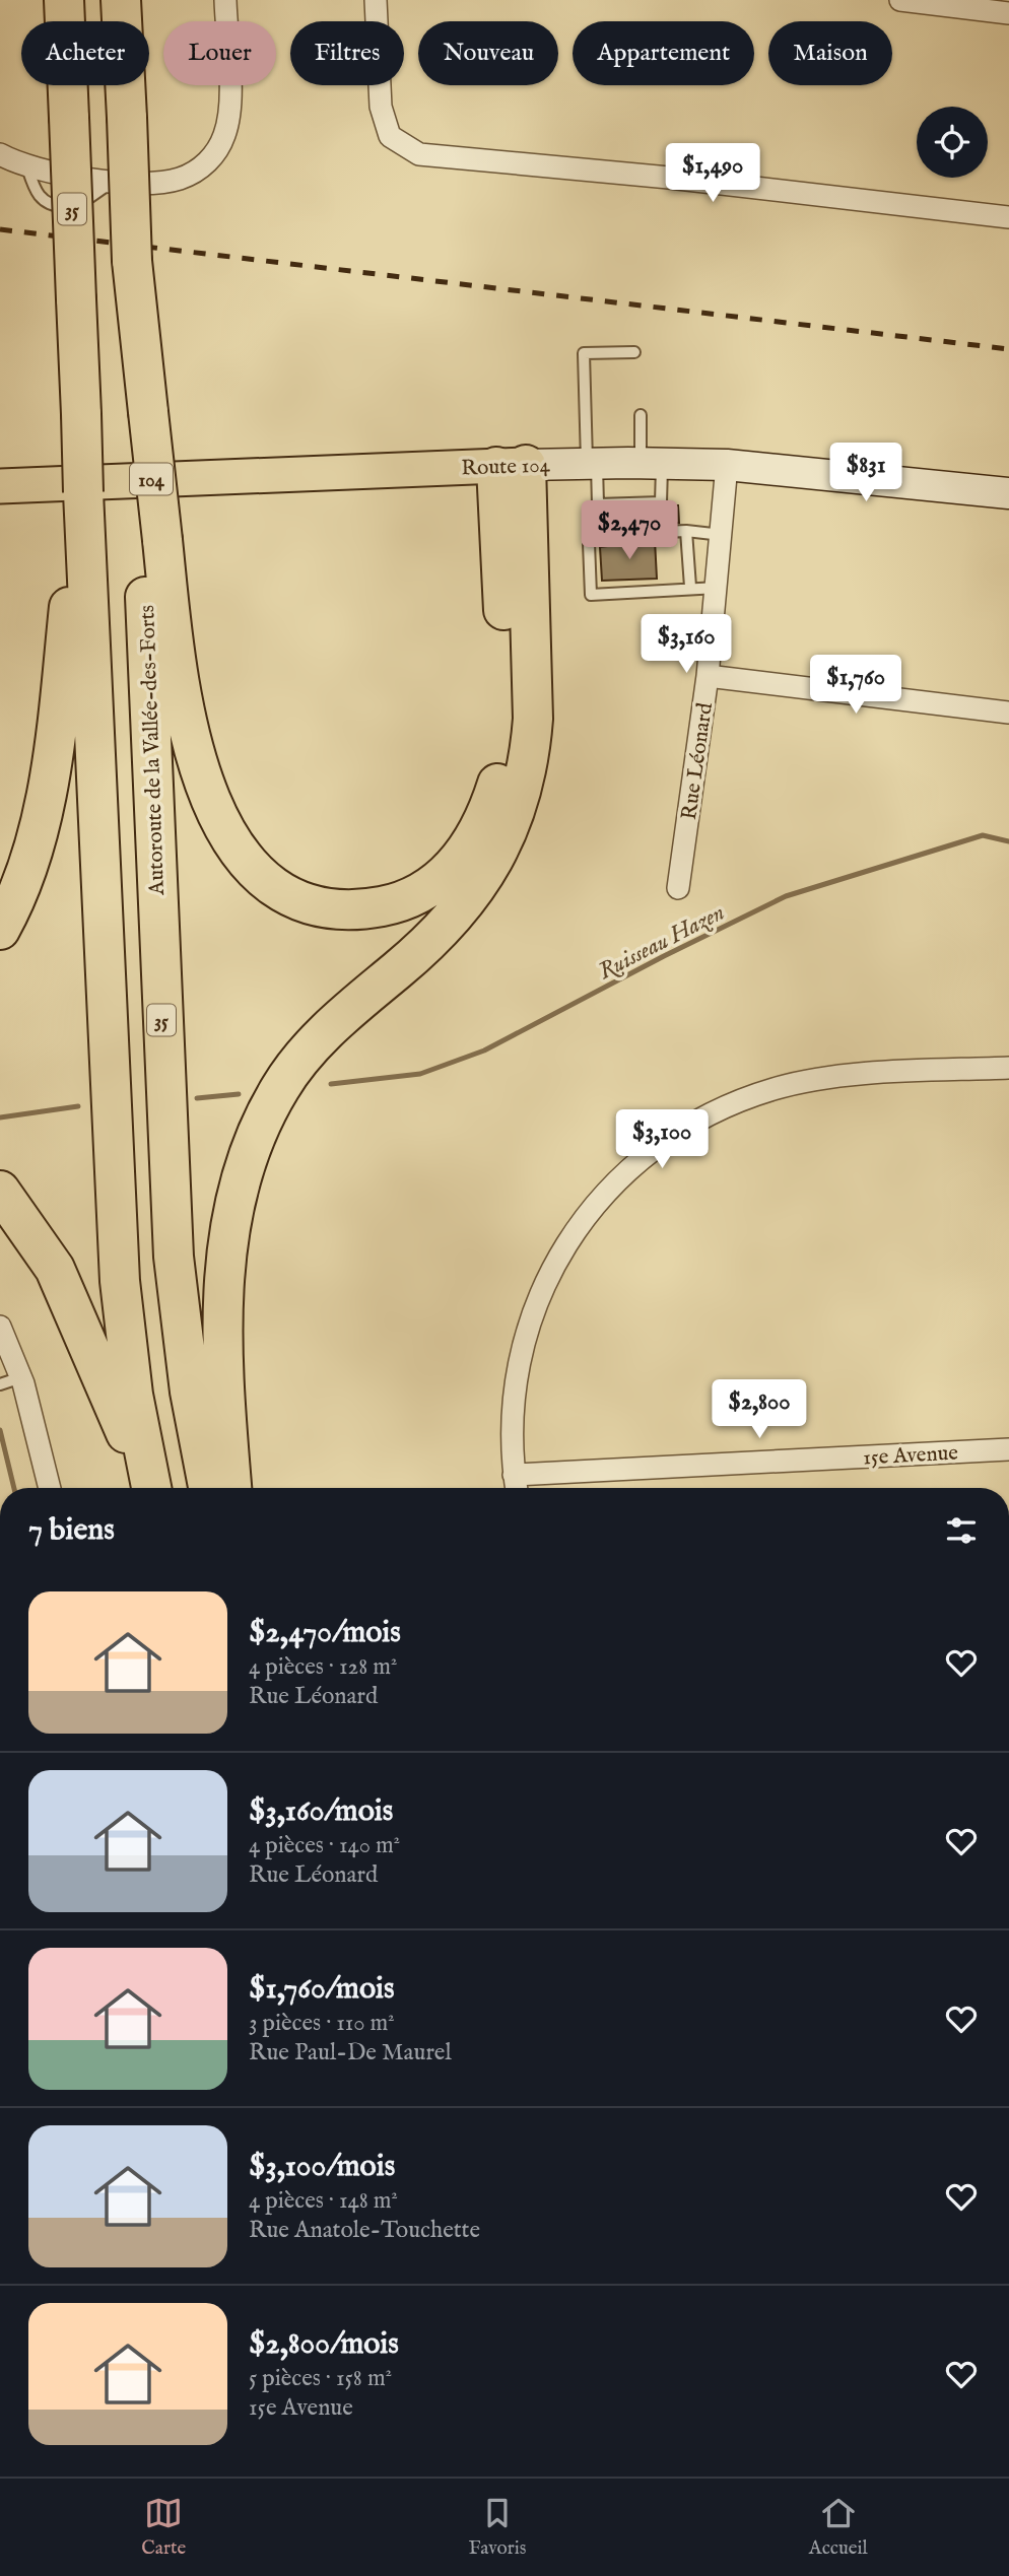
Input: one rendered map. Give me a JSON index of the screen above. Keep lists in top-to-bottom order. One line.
{"streets":{"highway":["35","Autoroute de la Vallée-des-Forts"],"main road":["Route 104","104"],"street":["Rue Léonard","15e Avenue"]},"crossings":[["Route 104","Rue Léonard"]],"water":["Ruisseau Hazen"],"page":{"chip":["Acheter","Louer","Filtres","Nouveau","Appartement","Maison"],"price":["$1,490","$831","$2,470","$3,160","$1,760","$3,100","$2,800"],"heading":"7 biens","list":[{"name":"$2,470/mois","note":"4 pièces · 128 m² · Rue Léonard"},{"name":"$3,160/mois","note":"4 pièces · 140 m² · Rue Léonard"},{"name":"$1,760/mois","note":"3 pièces · 110 m² · Rue Paul-De Maurel"},{"name":"$3,100/mois","note":"4 pièces · 148 m² · Rue Anatole-Touchette"},{"name":"$2,800/mois","note":"5 pièces · 158 m² · 15e Avenue"}],"tabs":["Carte","Favoris","Accueil"]}}
